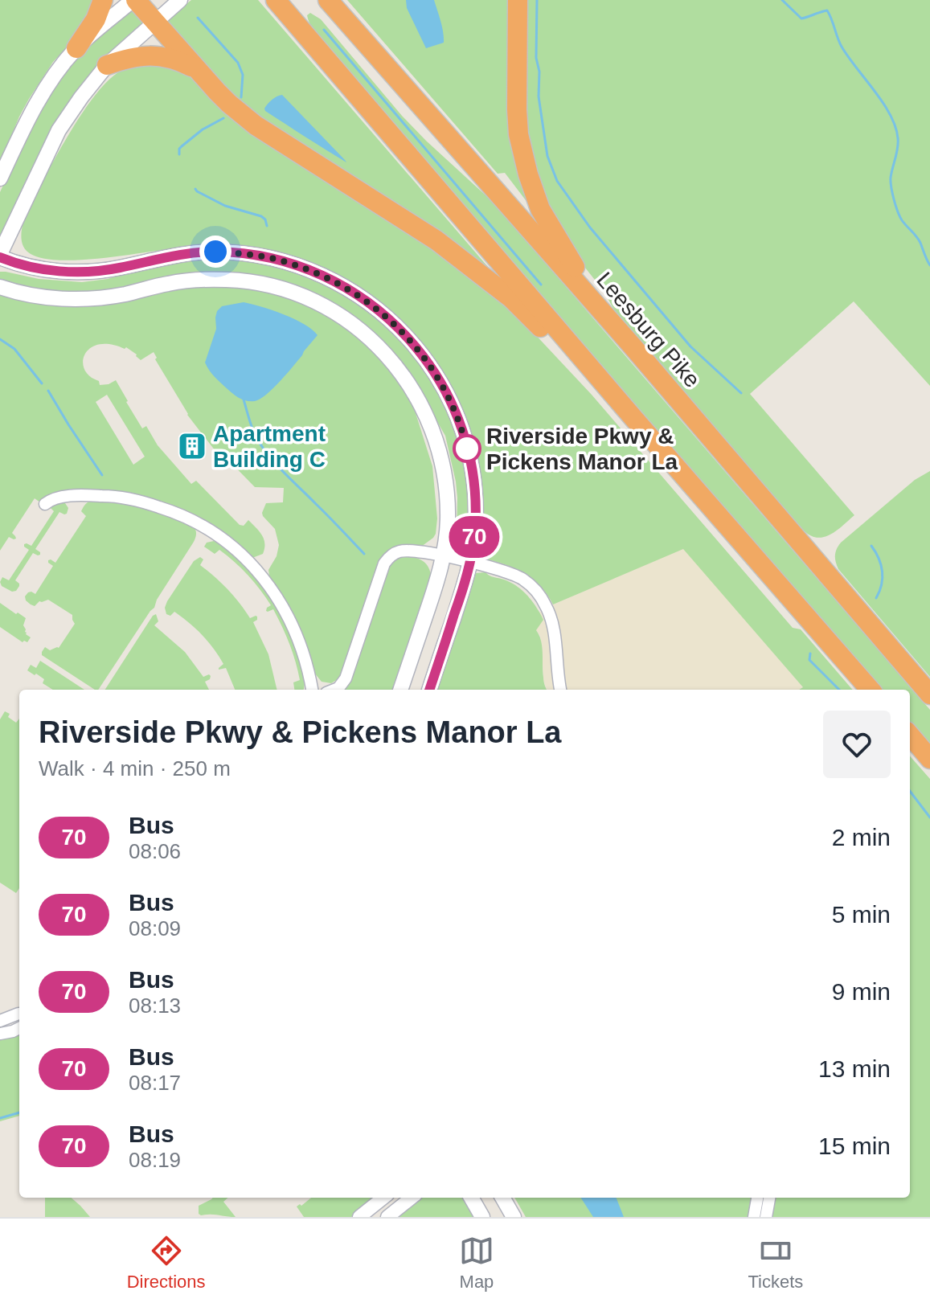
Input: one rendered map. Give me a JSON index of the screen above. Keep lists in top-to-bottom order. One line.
{"streets":{"highway":["Leesburg Pike"]},"places":{"building":["Apartment Building C"],"other":["Riverside Pkwy & Pickens Manor La"]},"lines":["bus line 70"],"page":{"on_map":"70","heading":["Riverside Pkwy & Pickens Manor La","Walk · 4 min · 250 m"],"list":[{"mark":"70","name":"Bus","note":"08:06","value":"2 min"},{"mark":"70","name":"Bus","note":"08:09","value":"5 min"},{"mark":"70","name":"Bus","note":"08:13","value":"9 min"},{"mark":"70","name":"Bus","note":"08:17","value":"13 min"},{"mark":"70","name":"Bus","note":"08:19","value":"15 min"}],"tabs":["Directions","Map","Tickets"]}}
